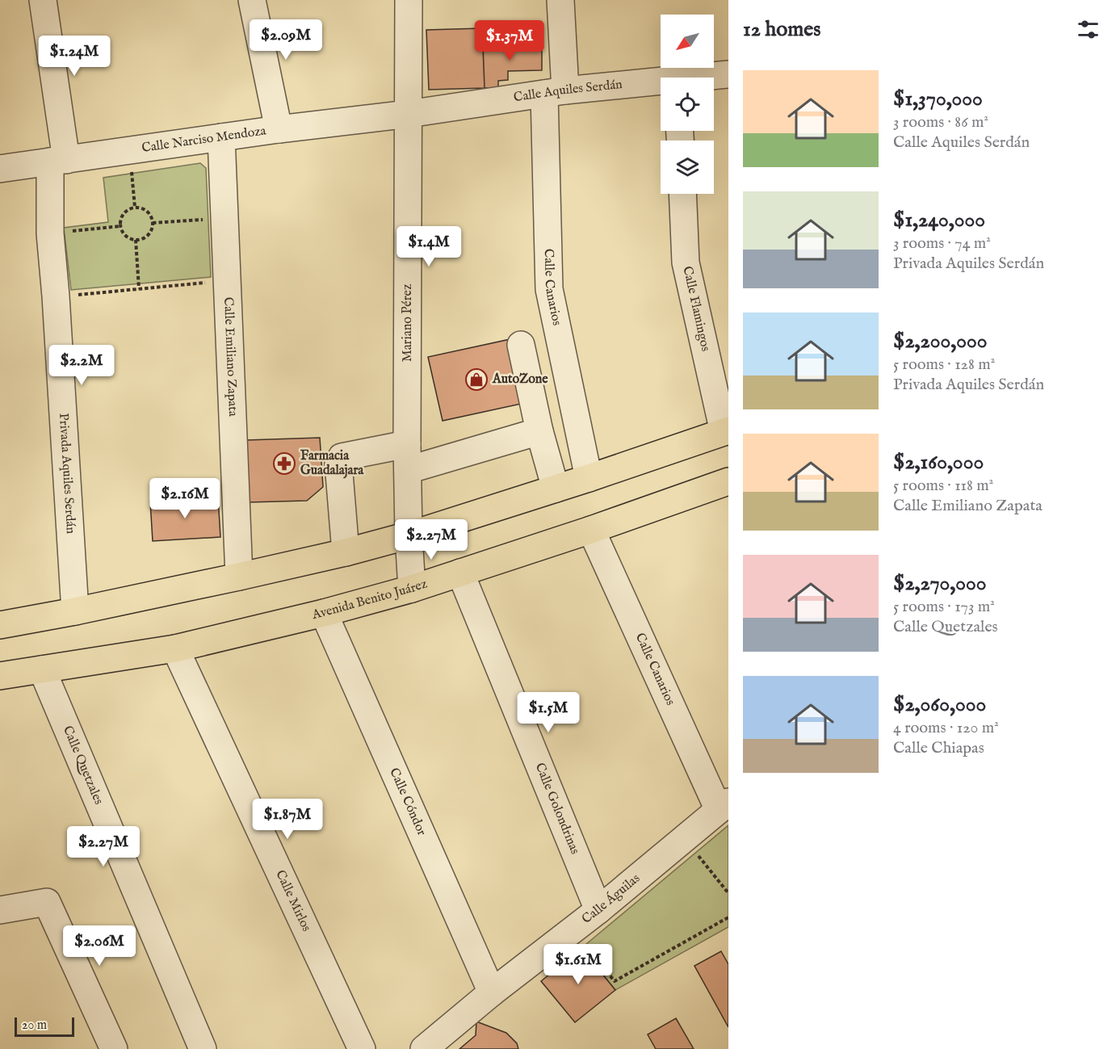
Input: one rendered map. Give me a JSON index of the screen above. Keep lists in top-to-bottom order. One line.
{"streets":{"main road":["Avenida Benito Juárez"],"street":["Calle Aquiles Serdán","Calle Narciso Mendoza","Calle Canarios","Calle Flamingos","Mariano Pérez","Calle Emiliano Zapata","Privada Aquiles Serdán","Calle Quetzales","Calle Cóndor","Calle Golondrinas","Calle Águilas","Calle Mirlos"]},"crossings":[["Calle Aquiles Serdán","Calle Narciso Mendoza"],["Calle Aquiles Serdán","Calle Canarios"],["Calle Aquiles Serdán","Mariano Pérez"],["Calle Narciso Mendoza","Mariano Pérez"],["Calle Narciso Mendoza","Calle Emiliano Zapata"],["Calle Narciso Mendoza","Privada Aquiles Serdán"],["Calle Canarios","Avenida Benito Juárez"],["Calle Canarios","Calle Águilas"],["Mariano Pérez","Avenida Benito Juárez"],["Avenida Benito Juárez","Calle Quetzales"],["Avenida Benito Juárez","Calle Cóndor"],["Avenida Benito Juárez","Calle Golondrinas"],["Avenida Benito Juárez","Calle Mirlos"],["Calle Cóndor","Calle Águilas"],["Calle Golondrinas","Calle Águilas"]],"places":{"shop":["AutoZone"],"pharmacy":["Farmacia Guadalajara"]},"scale_bar":"20 m","north":"bottom left","page":{"heading":"12 homes","price":["$2.09M","$1.37M","$1.24M","$1.4M","$2.2M","$2.16M","$2.27M","$1.5M","$1.87M","$2.27M","$2.06M","$1.61M"],"list":[{"name":"$1,370,000","note":"3 rooms · 86 m² · Calle Aquiles Serdán"},{"name":"$1,240,000","note":"3 rooms · 74 m² · Privada Aquiles Serdán"},{"name":"$2,200,000","note":"5 rooms · 128 m² · Privada Aquiles Serdán"},{"name":"$2,160,000","note":"5 rooms · 118 m² · Calle Emiliano Zapata"},{"name":"$2,270,000","note":"5 rooms · 173 m² · Calle Quetzales"},{"name":"$2,060,000","note":"4 rooms · 120 m² · Calle Chiapas"}],"scale":"20 m"}}
